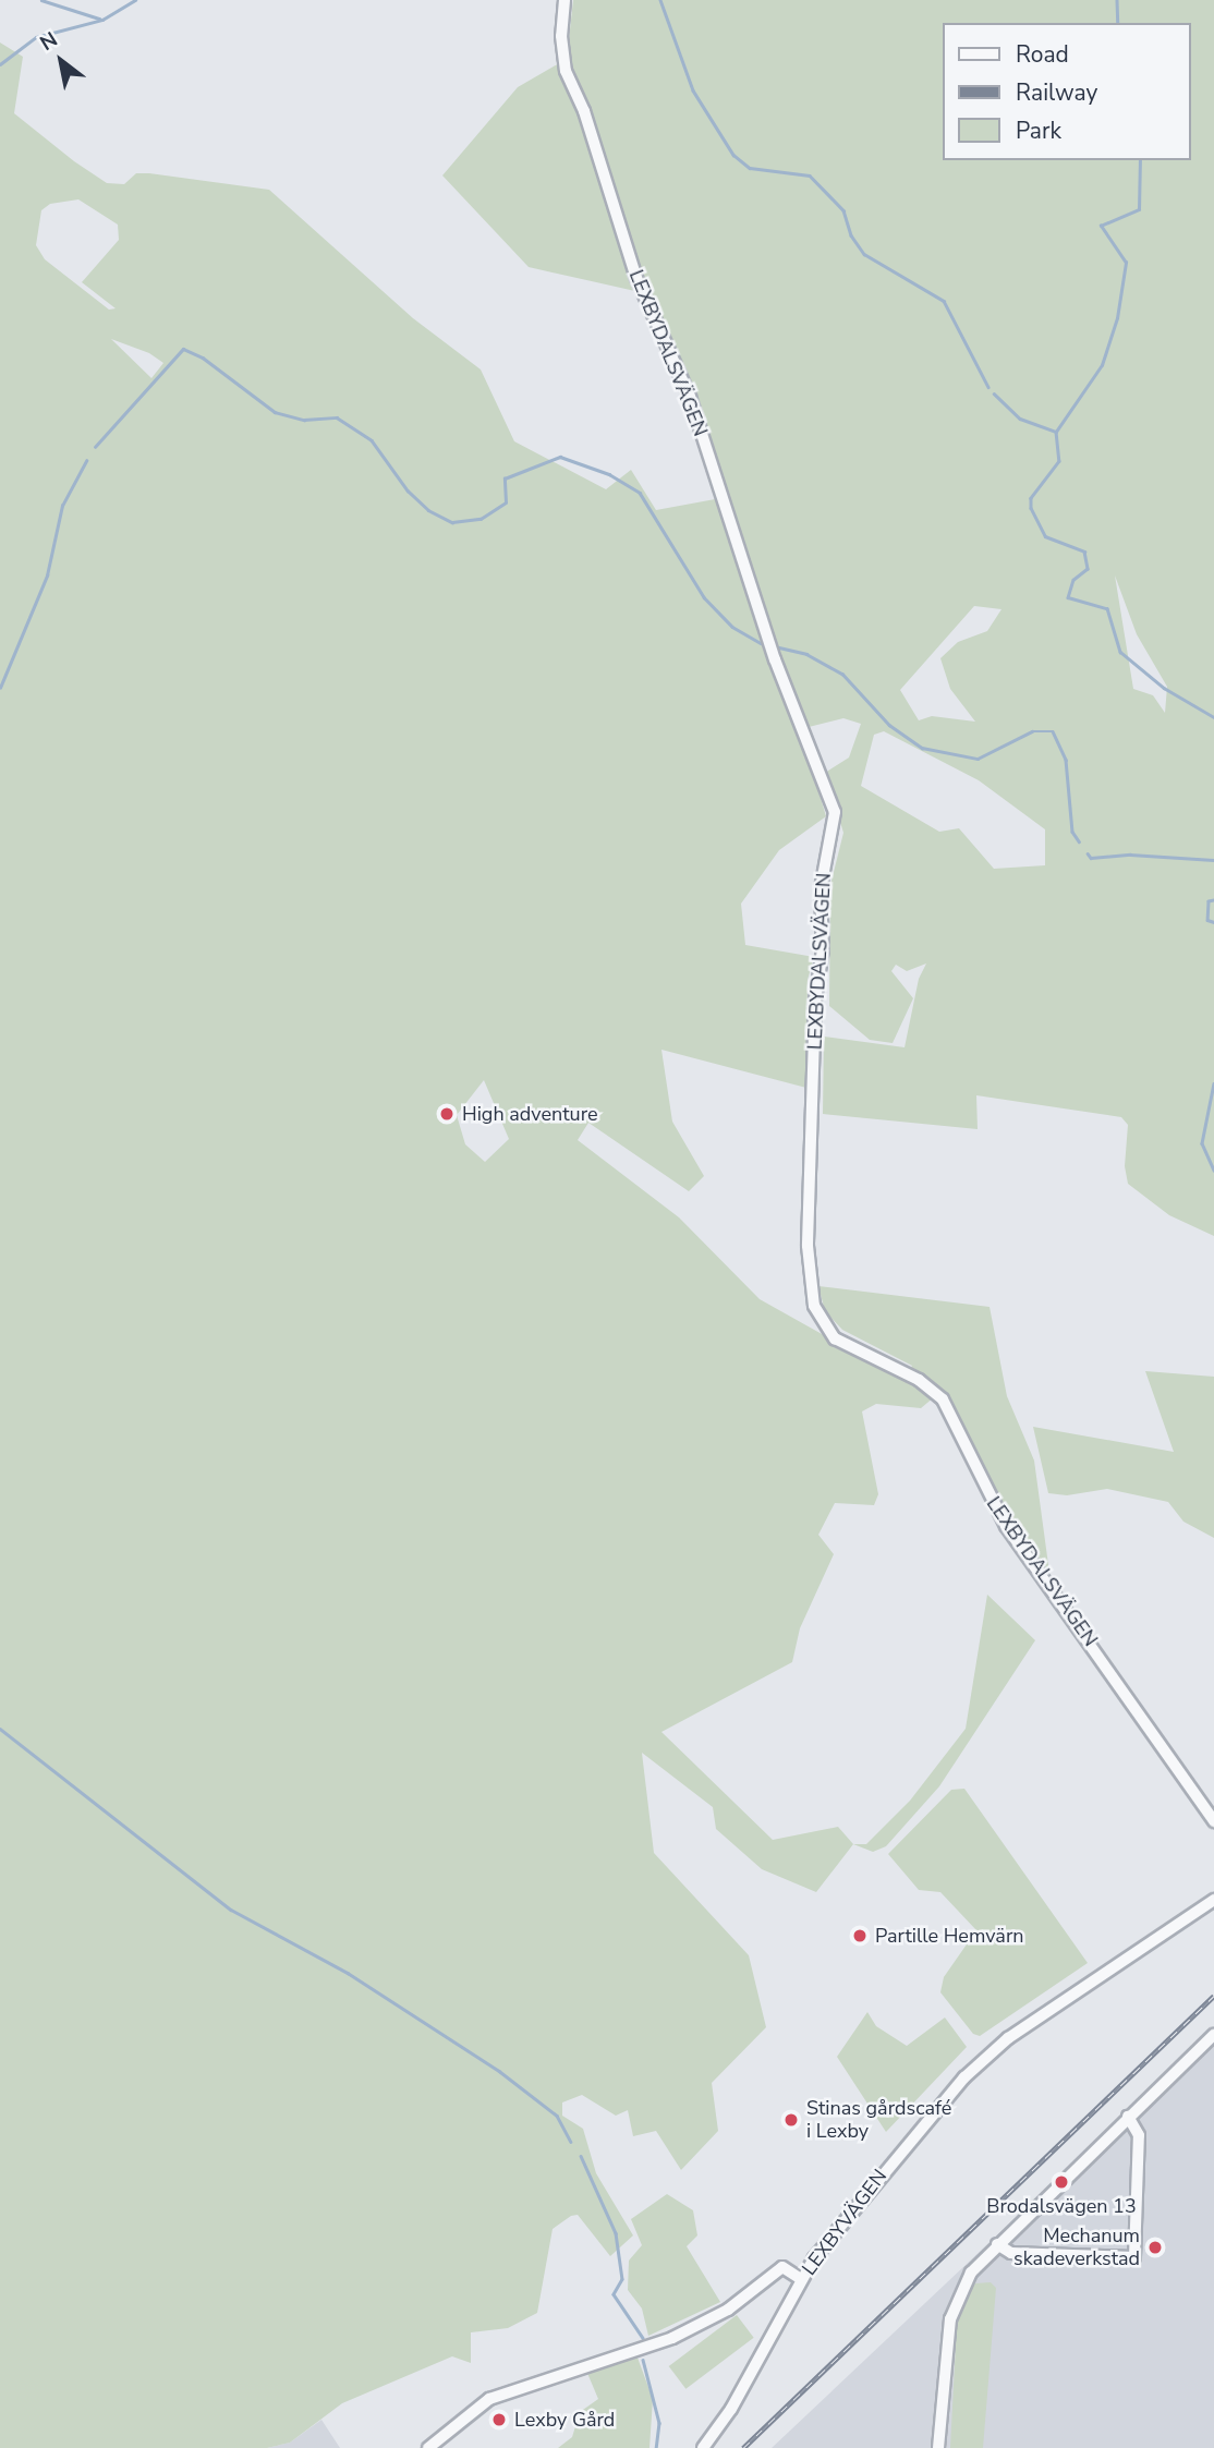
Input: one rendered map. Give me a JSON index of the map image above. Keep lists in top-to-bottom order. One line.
{"streets":{"street":["LEXBYDALSVÄGEN","LEXBYVÄGEN"]},"places":["High adventure","Partille Hemvärn","Stinas gårdscafé i Lexby","Brodalsvägen 13","Mechanum skadeverkstad","Lexby Gård"],"legend":["Road","Railway","Park"],"north":"top left"}
